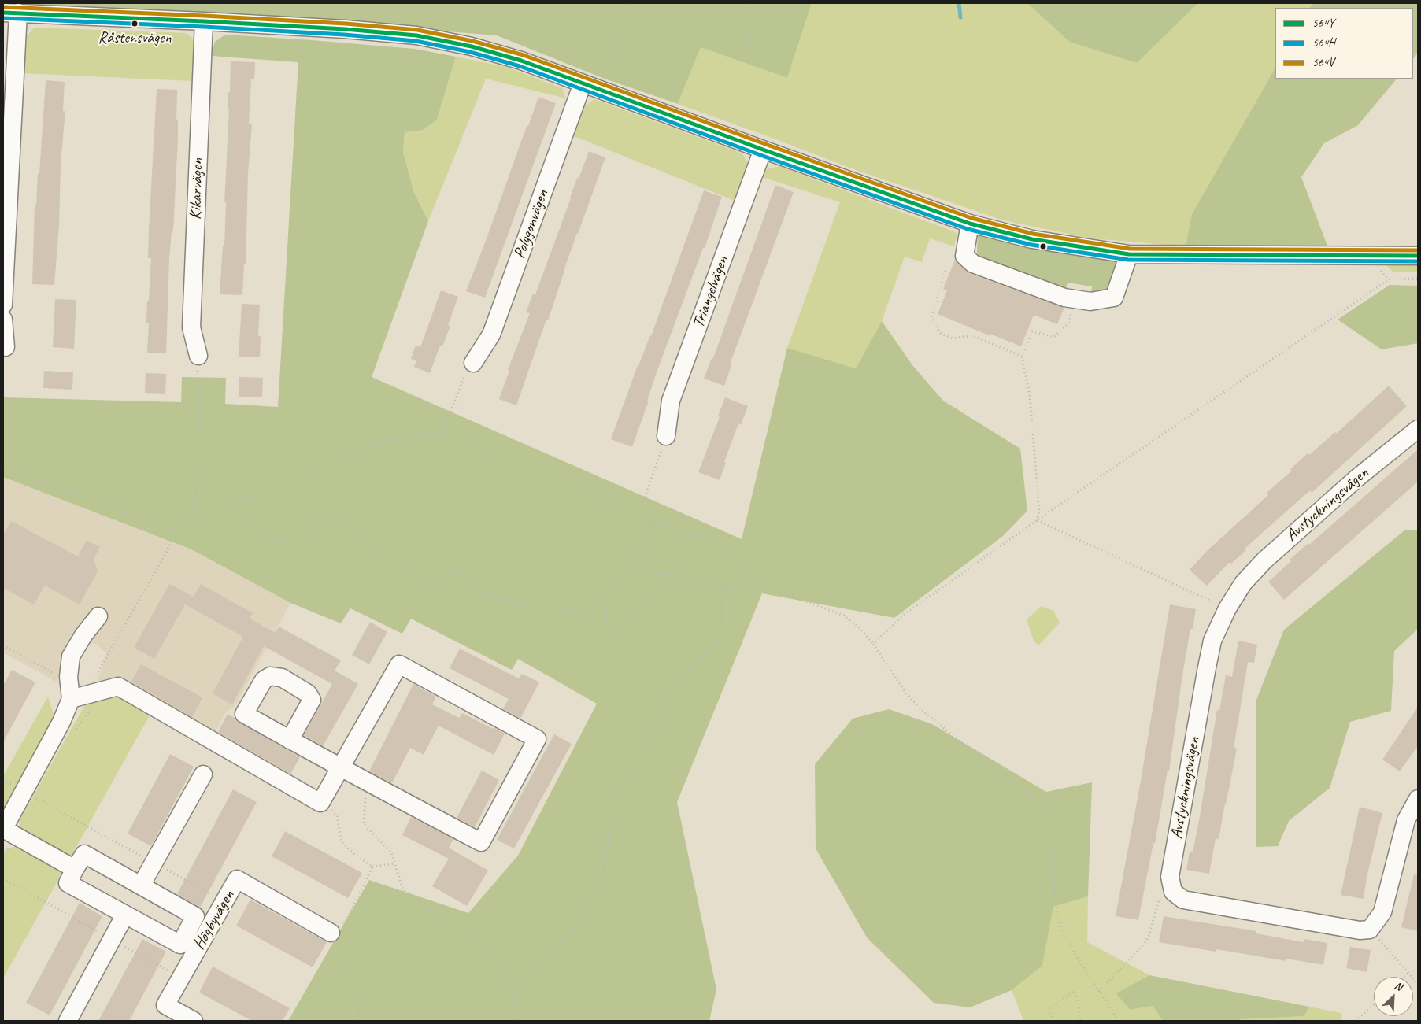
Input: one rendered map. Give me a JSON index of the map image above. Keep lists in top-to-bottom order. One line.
{"streets":{"street":["Kikarvägen","Polygonvägen","Triangelvägen","Avstyckningsvägen","Högbyvägen"]},"places":["Råstensvägen"],"lines":["transit line 564V","transit line 564Y","transit line 564H"],"legend":["564Y","564H","564V"],"north":"top right"}
